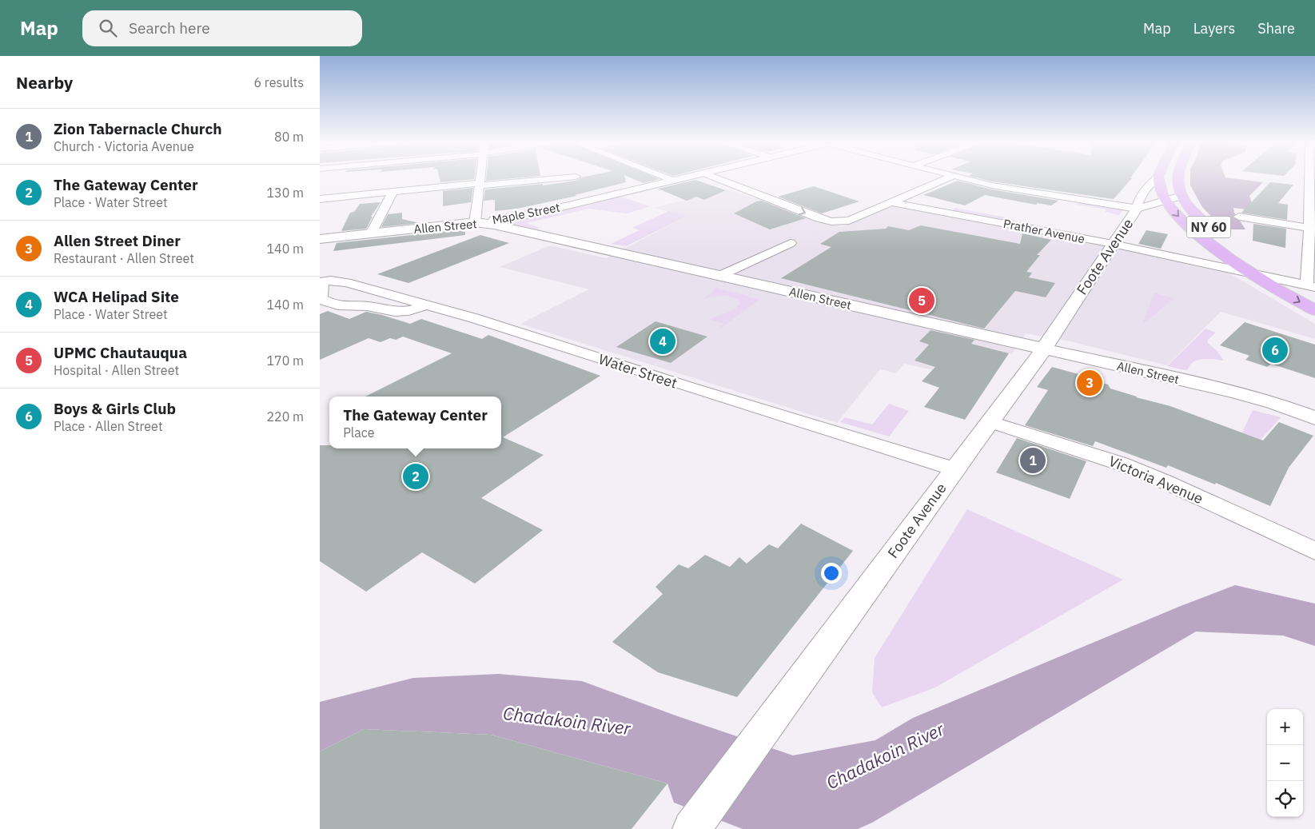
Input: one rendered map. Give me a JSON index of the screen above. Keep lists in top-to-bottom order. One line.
{"streets":{"highway":["NY 60"],"street":["Maple Street","Allen Street","Prather Avenue","Foote Avenue","Water Street","Victoria Avenue"]},"crossings":[["Maple Street","Allen Street"],["Allen Street","Foote Avenue"],["NY 60","Prather Avenue"],["NY 60","Foote Avenue"],["Prather Avenue","Foote Avenue"],["Foote Avenue","Water Street"],["Foote Avenue","Victoria Avenue"]],"water":["Chadakoin River"],"page":{"header":"Map","search":"Search here","nav":["Map","Layers","Share"],"heading":["Nearby","6 results"],"list":[{"mark":"1","name":"Zion Tabernacle Church","note":"Church · Victoria Avenue","value":"80 m"},{"mark":"2","name":"The Gateway Center","note":"Place · Water Street","value":"130 m"},{"mark":"3","name":"Allen Street Diner","note":"Restaurant · Allen Street","value":"140 m"},{"mark":"4","name":"WCA Helipad Site","note":"Place · Water Street","value":"140 m"},{"mark":"5","name":"UPMC Chautauqua","note":"Hospital · Allen Street","value":"170 m"},{"mark":"6","name":"Boys & Girls Club","note":"Place · Allen Street","value":"220 m"}],"pins":["5","4","6","3","1","2"],"popup":["The Gateway Center","Place"],"map_buttons":["+","−"]}}
